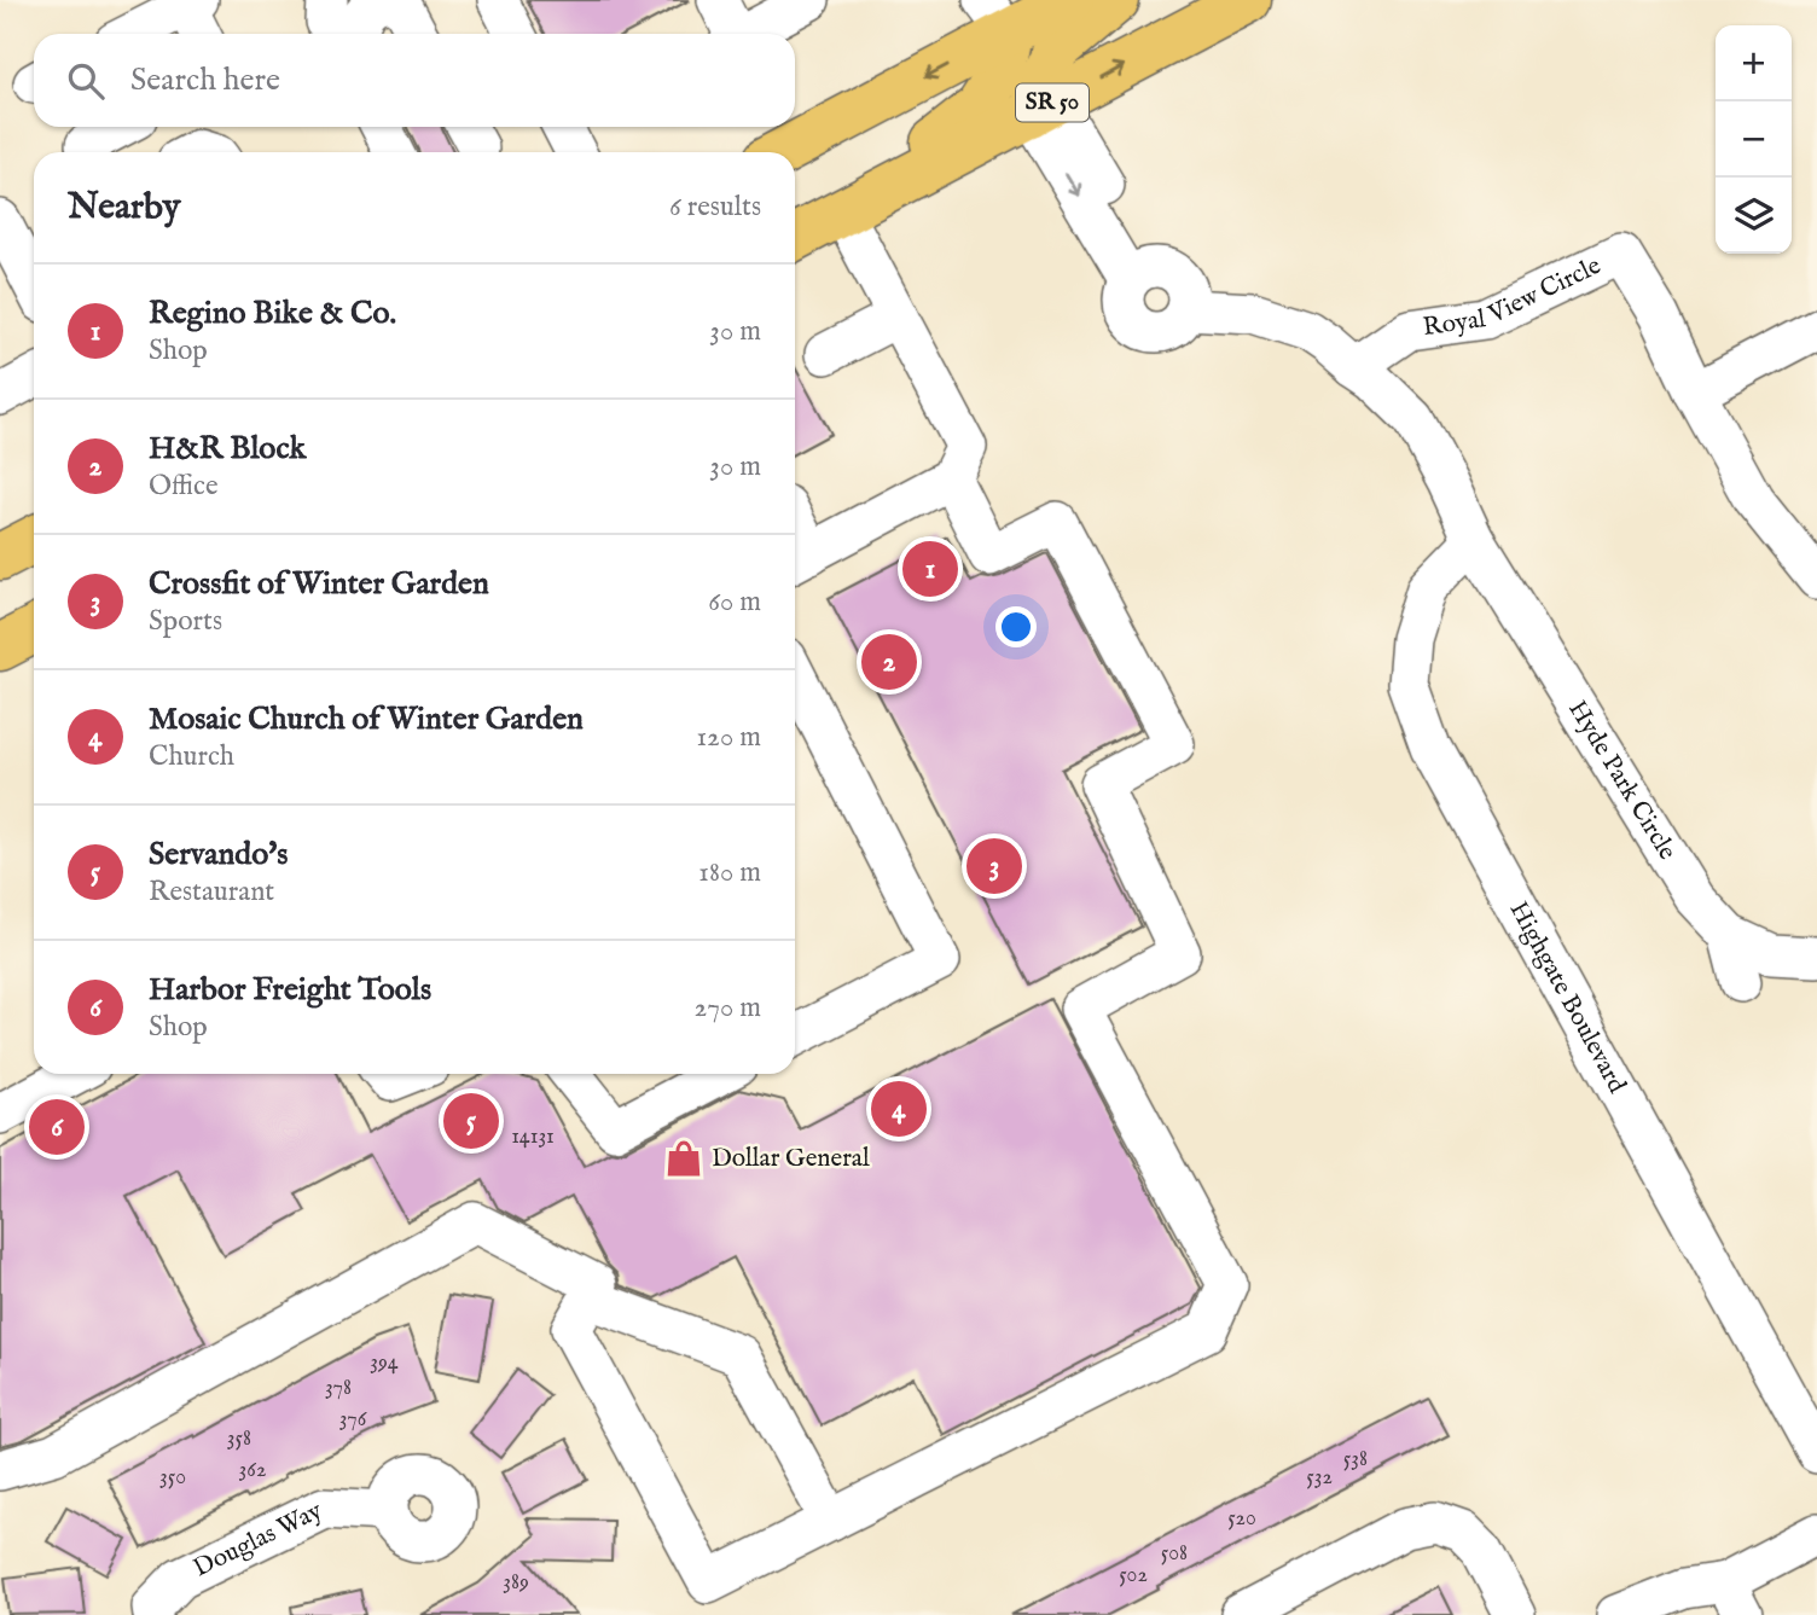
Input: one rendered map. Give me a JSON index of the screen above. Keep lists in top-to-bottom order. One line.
{"streets":{"highway":["SR 50"],"street":["Royal View Circle","Hyde Park Circle","Highgate Boulevard","Douglas Way"]},"crossings":[["Royal View Circle","Hyde Park Circle"],["Hyde Park Circle","Highgate Boulevard"]],"places":{"shop":["Dollar General"]},"house_numbers":["14131","394","378","376","358","538","362","350","532","520","508","502","389"],"page":{"map_buttons":["+","−"],"search":"Search here","heading":["Nearby","6 results"],"list":[{"mark":"1","name":"Regino Bike & Co.","note":"Shop","value":"30 m"},{"mark":"2","name":"H&R Block","note":"Office","value":"30 m"},{"mark":"3","name":"Crossfit of Winter Garden","note":"Sports","value":"60 m"},{"mark":"4","name":"Mosaic Church of Winter Garden","note":"Church","value":"120 m"},{"mark":"5","name":"Servando's","note":"Restaurant","value":"180 m"},{"mark":"6","name":"Harbor Freight Tools","note":"Shop","value":"270 m"}],"pins":["1","2","3","4","5","6"]}}
